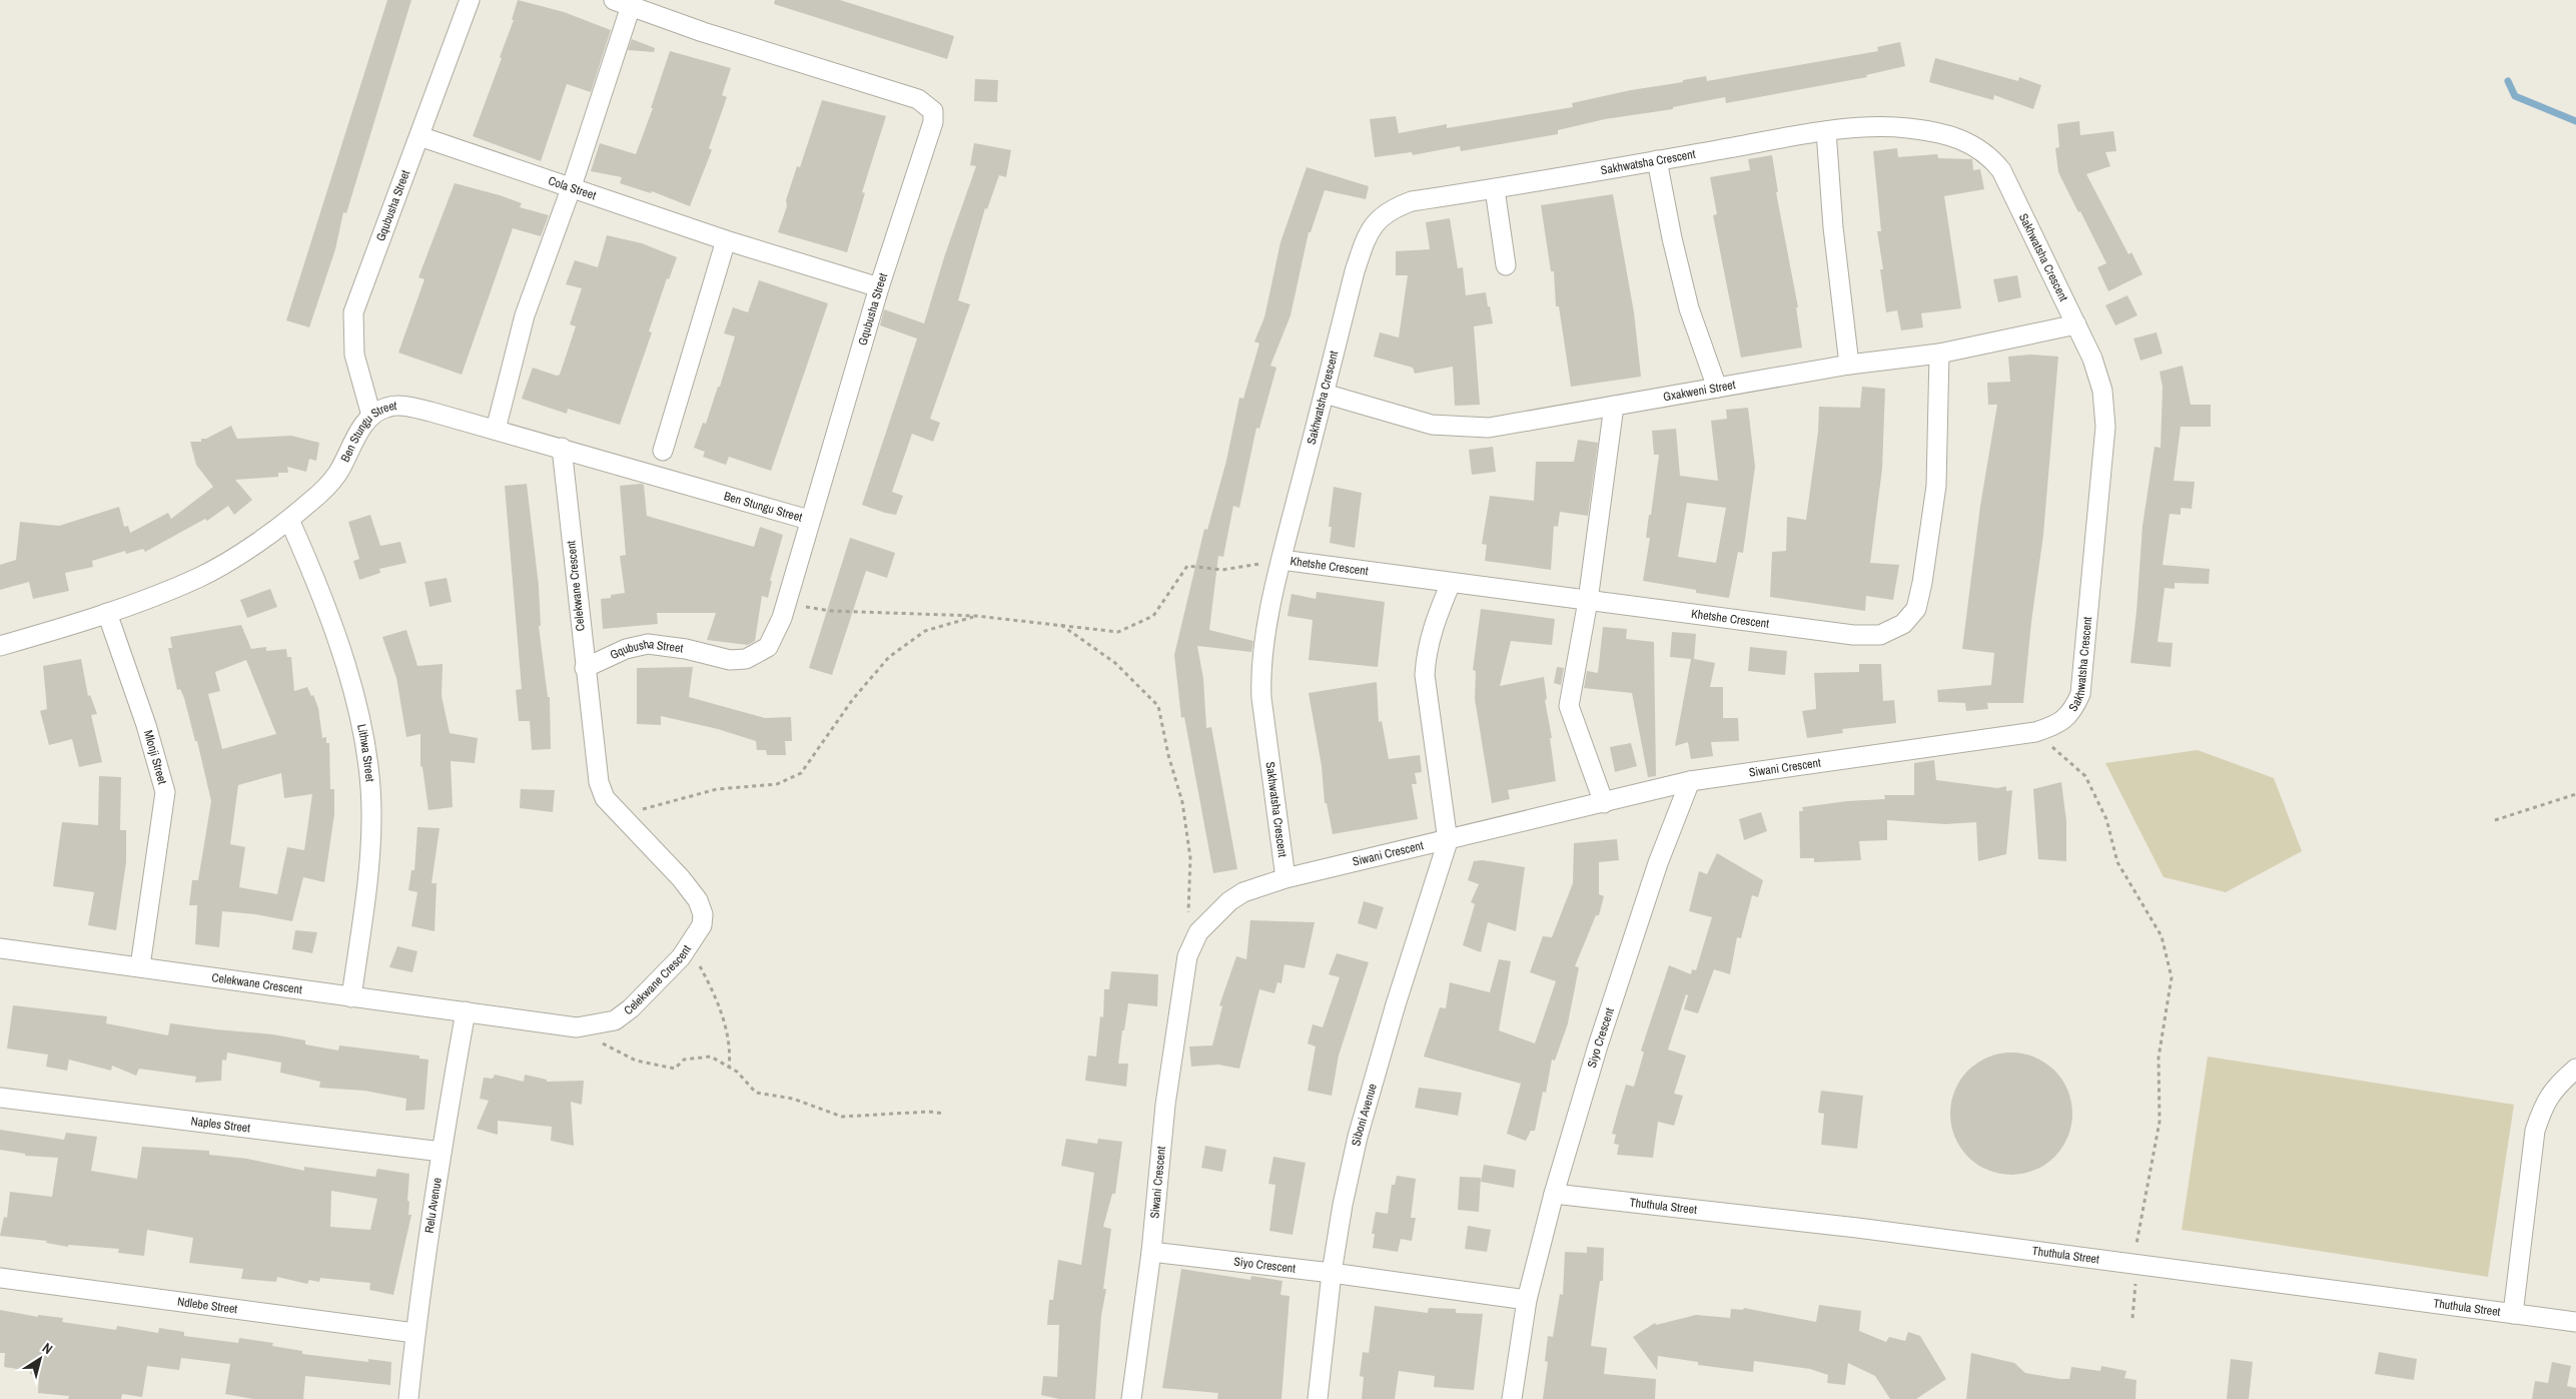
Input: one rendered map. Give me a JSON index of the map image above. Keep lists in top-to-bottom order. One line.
{"streets":{"street":["Sakhwatsha Crescent","Cola Street","Gqubusha Street","Gxakweni Street","Ben Stungu Street","Khetshe Crescent","Celekwane Crescent","Lithwa Street","Mlonji Street","Siwani Crescent","Siyo Crescent","Siboni Avenue","Naples Street","Relu Avenue","Thuthula Street","Ndlebe Street"]},"crossings":[["Sakhwatsha Crescent","Gxakweni Street"],["Sakhwatsha Crescent","Khetshe Crescent"],["Sakhwatsha Crescent","Siwani Crescent"],["Cola Street","Gqubusha Street"],["Gqubusha Street","Ben Stungu Street"],["Gqubusha Street","Celekwane Crescent"],["Gxakweni Street","Khetshe Crescent"],["Ben Stungu Street","Celekwane Crescent"],["Ben Stungu Street","Lithwa Street"],["Ben Stungu Street","Mlonji Street"],["Celekwane Crescent","Lithwa Street"],["Celekwane Crescent","Mlonji Street"],["Celekwane Crescent","Relu Avenue"],["Siwani Crescent","Siyo Crescent"],["Siwani Crescent","Siboni Avenue"],["Siyo Crescent","Siboni Avenue"],["Siyo Crescent","Thuthula Street"],["Naples Street","Relu Avenue"],["Relu Avenue","Ndlebe Street"]],"north":"top right"}
